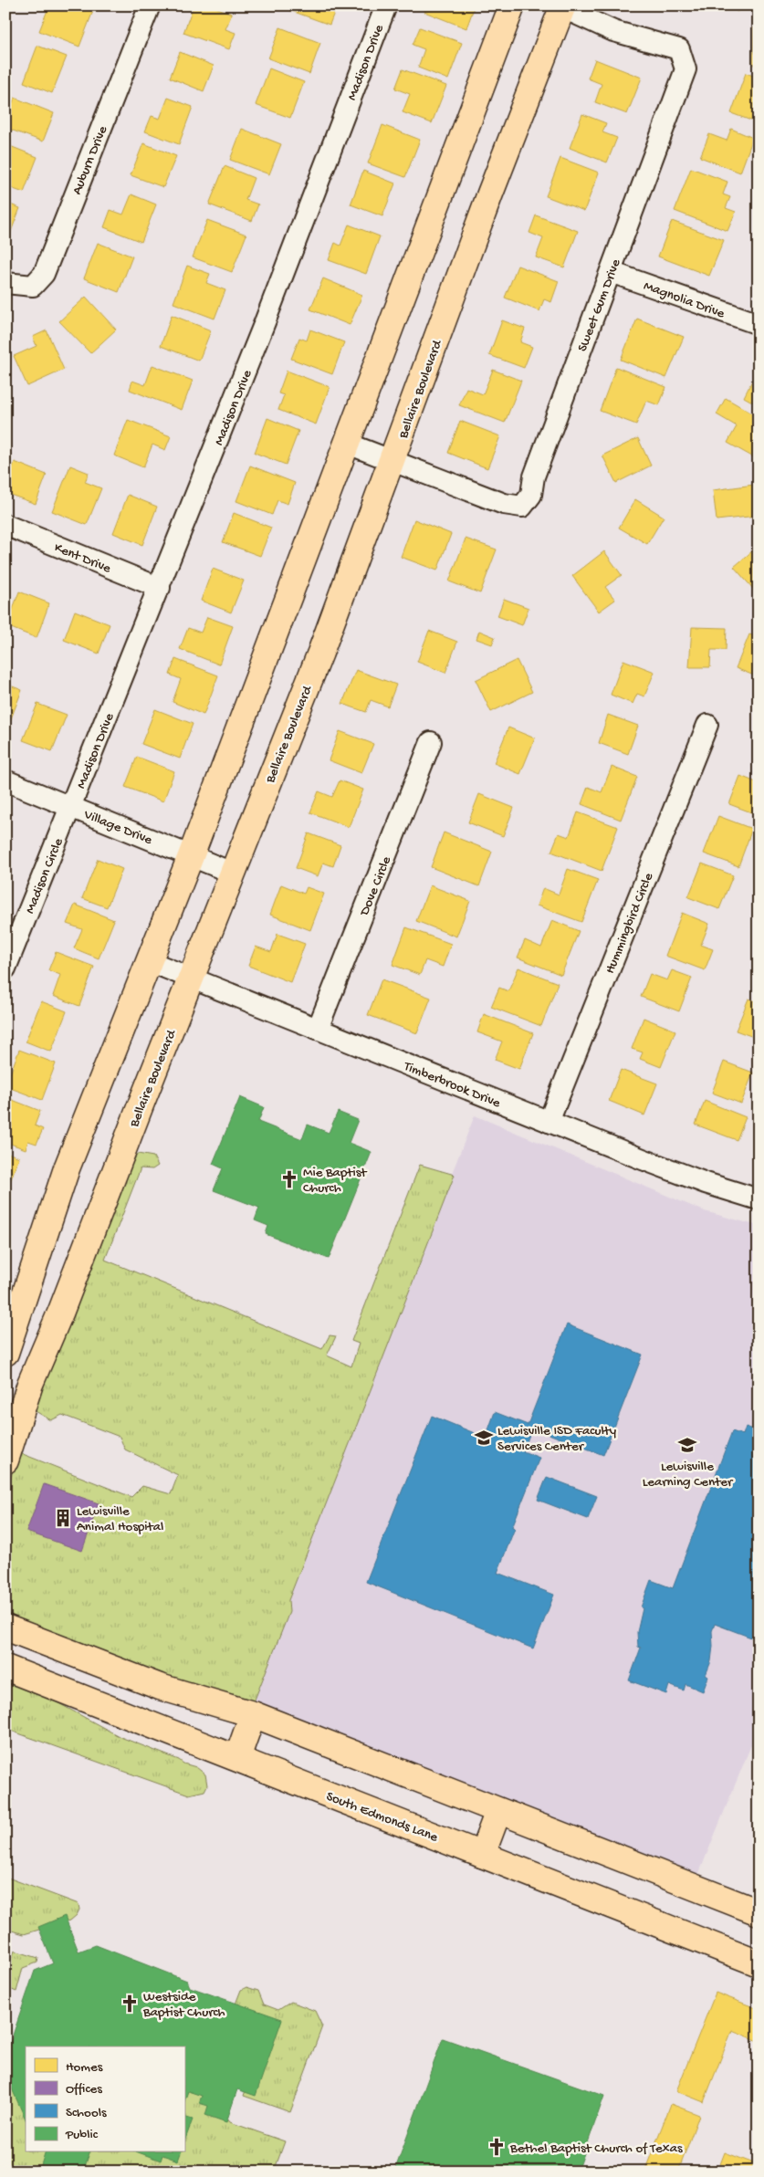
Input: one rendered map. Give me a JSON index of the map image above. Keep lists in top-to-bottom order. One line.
{"streets":{"main road":["Bellaire Boulevard","South Edmonds Lane"],"street":["Madison Drive","Auburn Drive","Magnolia Drive","Sweet Gum Drive","Kent Drive","Village Drive","Madison Circle","Dove Circle","Hummingbird Circle","Timberbrook Drive"]},"crossings":[["Madison Drive","Kent Drive"],["Madison Drive","Village Drive"],["Madison Drive","Madison Circle"],["Magnolia Drive","Sweet Gum Drive"],["Sweet Gum Drive","Bellaire Boulevard"],["Bellaire Boulevard","Village Drive"],["Bellaire Boulevard","Timberbrook Drive"],["Village Drive","Madison Circle"],["Dove Circle","Timberbrook Drive"],["Hummingbird Circle","Timberbrook Drive"]],"places":{"church":["Mie Baptist Church","Westside Baptist Church","Bethel Baptist Church of Texas"],"school or university":["Lewisville ISD Faculty Services Center","Lewisville Learning Center"],"building":["Lewisville Animal Hospital"]},"legend":["Homes","Offices","Schools","Public"]}
